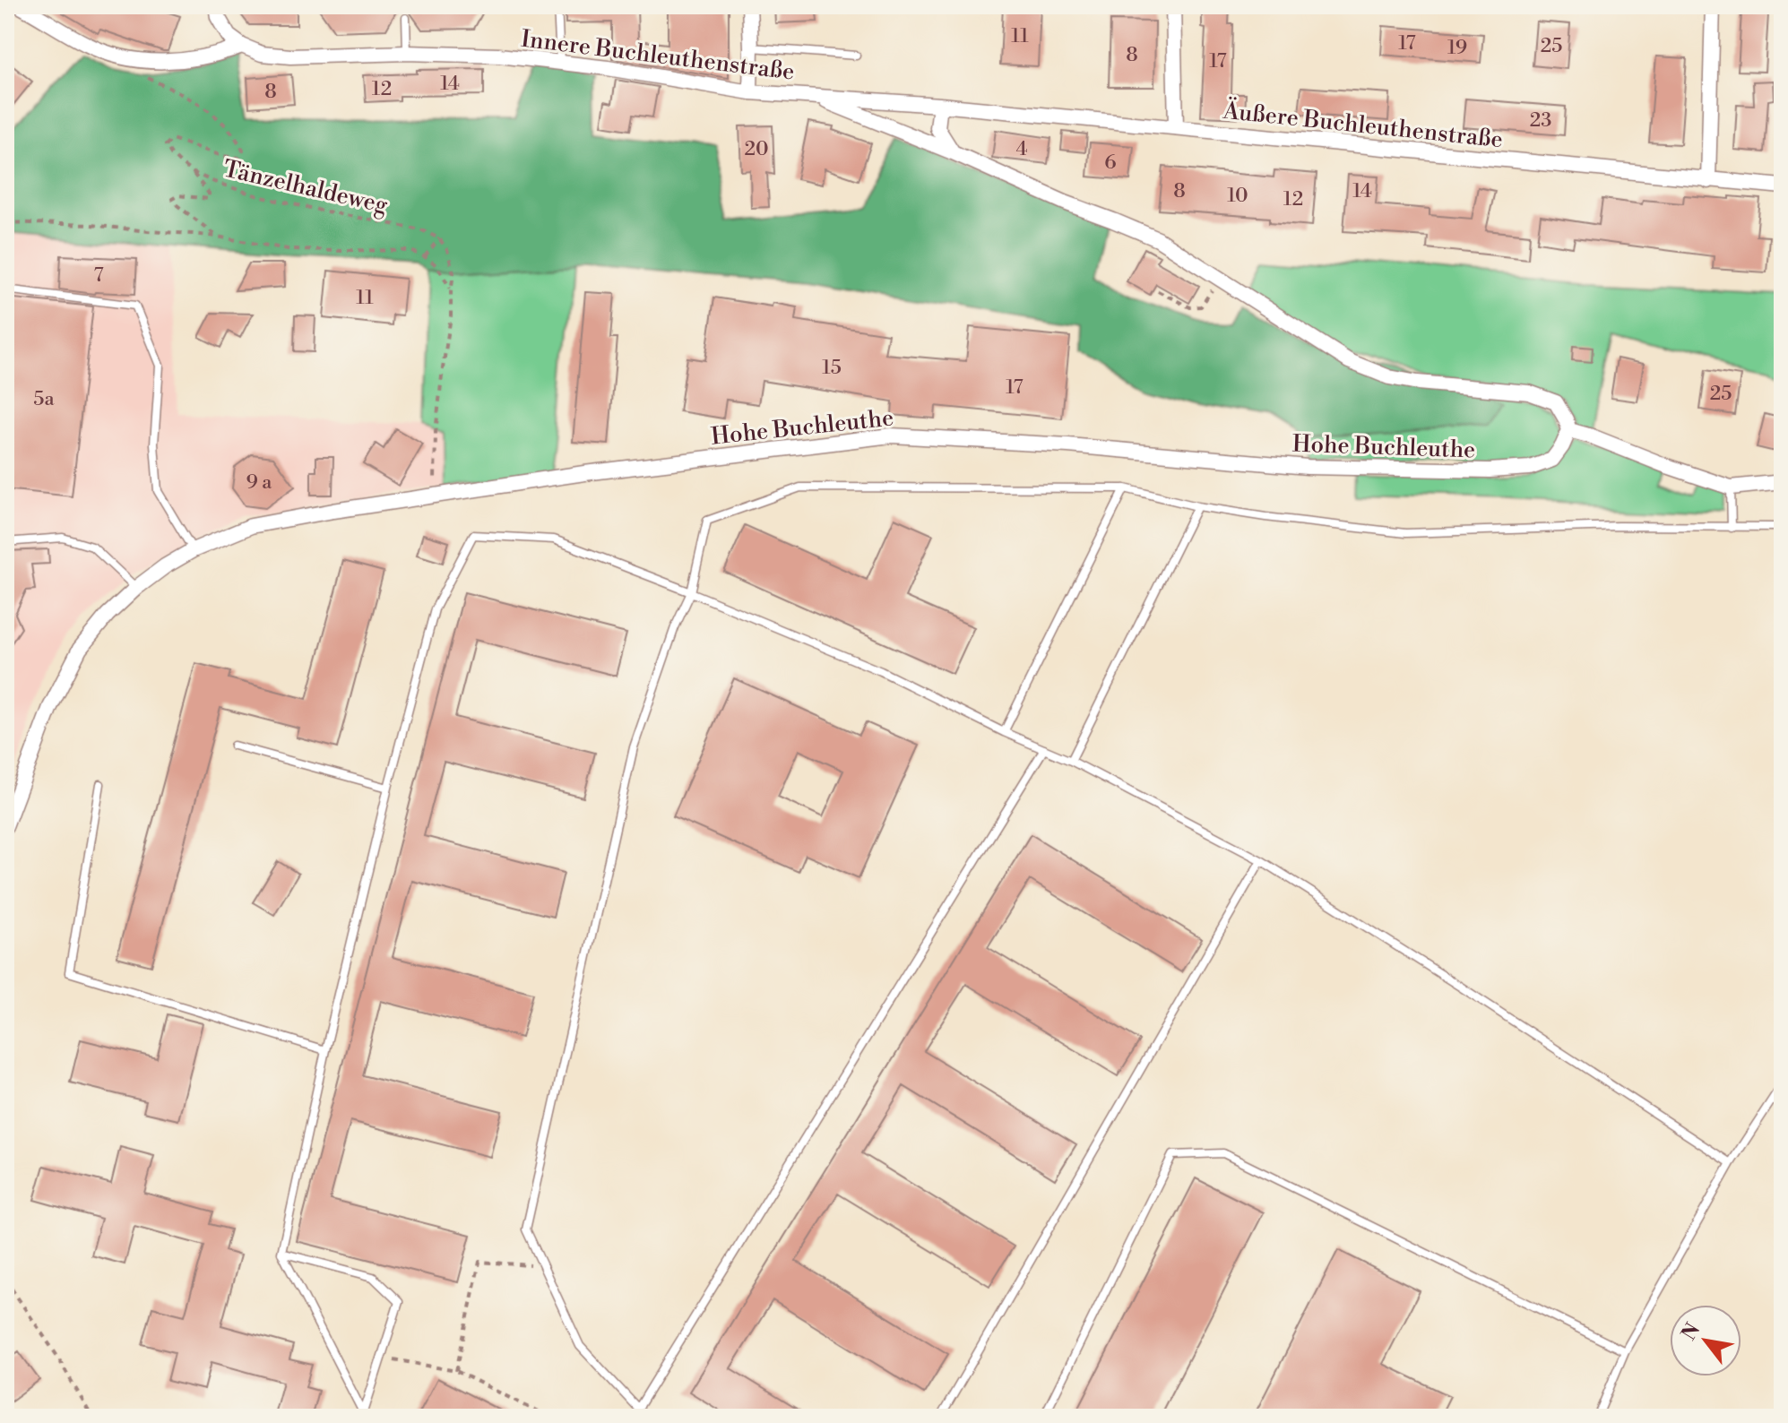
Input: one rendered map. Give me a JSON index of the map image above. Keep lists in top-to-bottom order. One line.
{"streets":{"street":["Innere Buchleuthenstraße","Äußere Buchleuthenstraße","Hohe Buchleuthe"],"path":["Tänzelhaldeweg"]},"crossings":[["Innere Buchleuthenstraße","Äußere Buchleuthenstraße"],["Innere Buchleuthenstraße","Hohe Buchleuthe"]],"house_numbers":["11","17","25","19","8","17","14","12","8","23","20","4","6","8","14","10","12","7","11","15","17","25","5a","9 a"],"north":"top left"}
